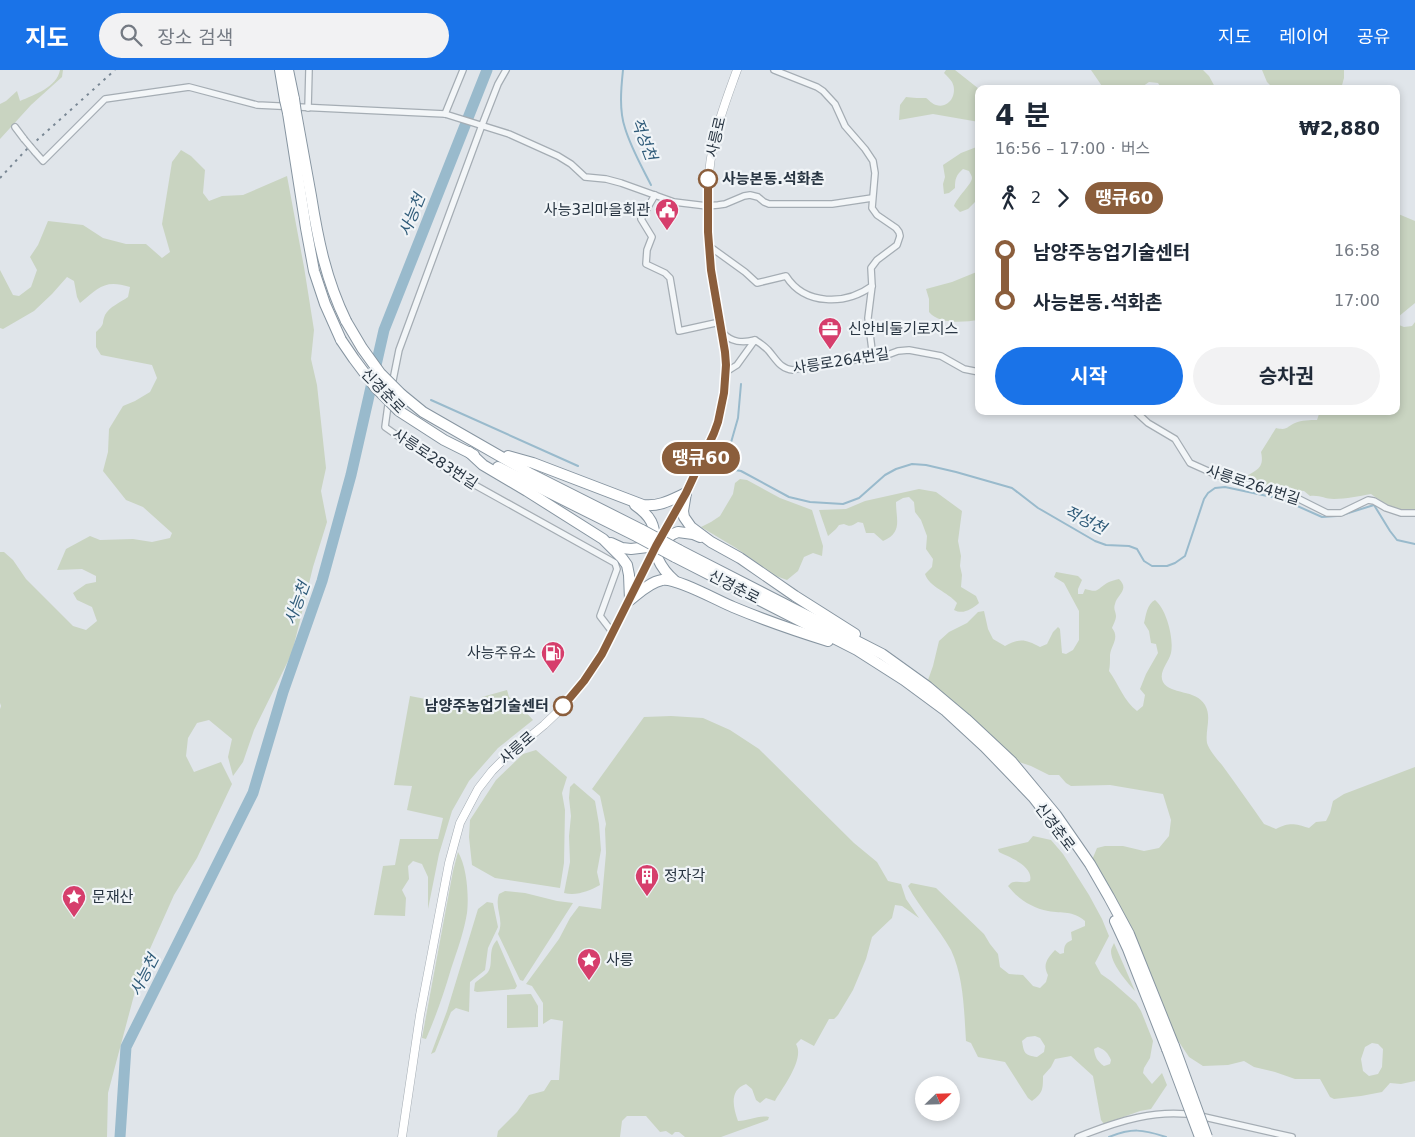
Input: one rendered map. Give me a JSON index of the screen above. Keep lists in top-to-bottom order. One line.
{"streets":{"highway":["신경춘로"],"street":["사릉로","사릉로264번길","사릉로283번길"]},"crossings":[["사릉로","사릉로283번길"]],"water":["적성천","사능천"],"places":{"other":["사능본동.석화촌","남양주농업기술센터"],"public building":["사능3리마을회관"],"office":["신안비둘기로지스"],"fuel station":["사능주유소"],"building":["정자각"],"place":["문재산","사릉"]},"lines":["bus line 땡큐60"],"north":"top right","page":{"header":"지도","search":"장소 검색","nav":["지도","레이어","공유"],"on_map":"땡큐60","heading":["4 분","16:56 – 17:00 · 버스","₩2,880"],"legs":["2","땡큐60"],"list":[{"name":"남양주농업기술센터","value":"16:58"},{"name":"사능본동.석화촌","value":"17:00"}],"buttons":["시작","승차권"]}}
